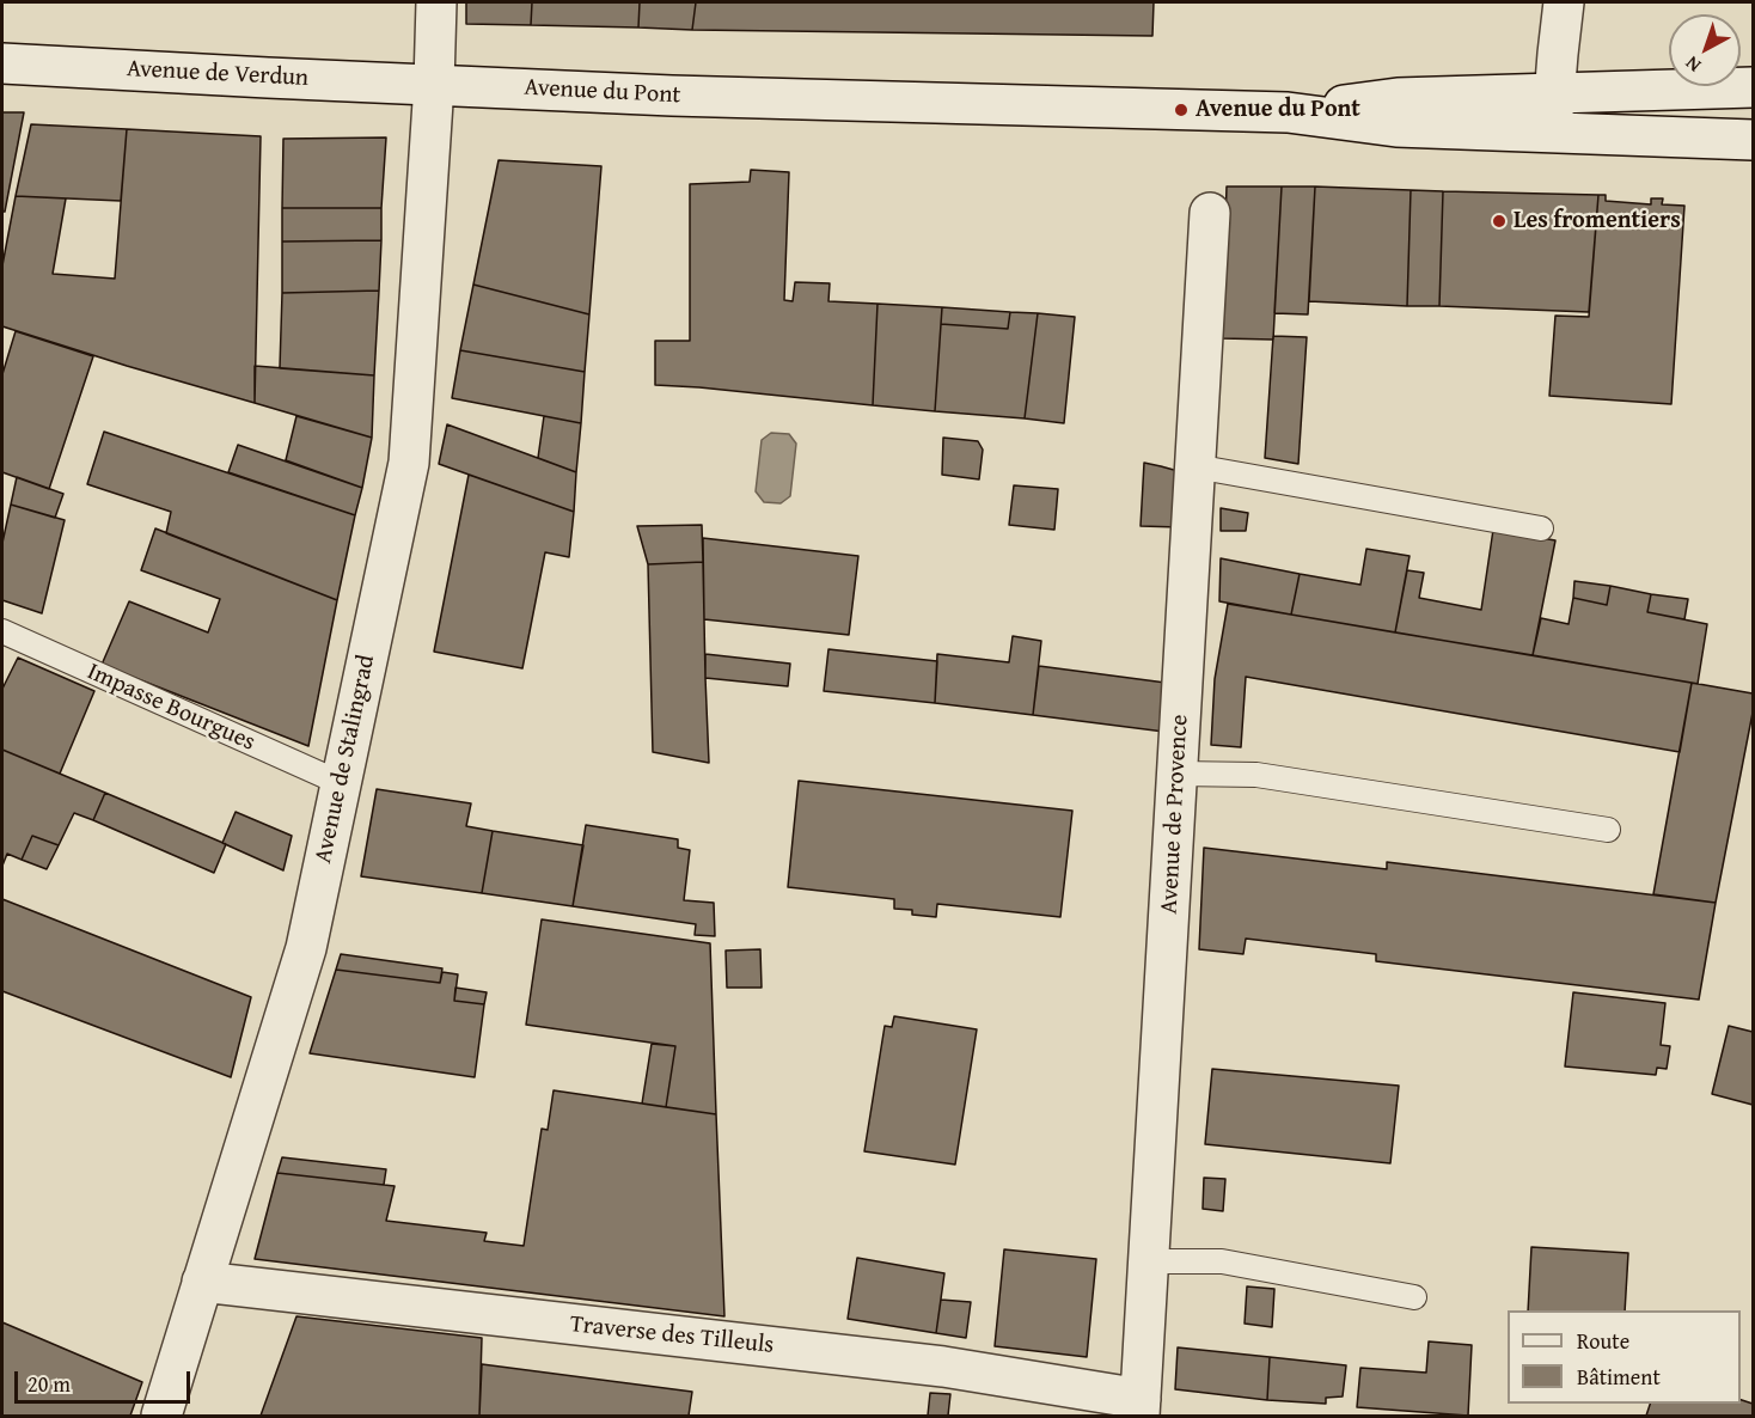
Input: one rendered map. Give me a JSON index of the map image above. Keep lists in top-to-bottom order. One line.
{"streets":{"street":["Avenue de Verdun","Avenue du Pont","Avenue de Stalingrad","Avenue de Provence","Traverse des Tilleuls"],"lane":["Impasse Bourgues"]},"crossings":[["Avenue de Verdun","Avenue du Pont"],["Avenue de Verdun","Avenue de Stalingrad"],["Avenue du Pont","Avenue de Stalingrad"],["Impasse Bourgues","Avenue de Stalingrad"],["Avenue de Stalingrad","Traverse des Tilleuls"],["Avenue de Provence","Traverse des Tilleuls"]],"places":["Avenue du Pont","Les fromentiers"],"legend":["Route","Bâtiment"],"scale_bar":"20 m","north":"bottom left"}
